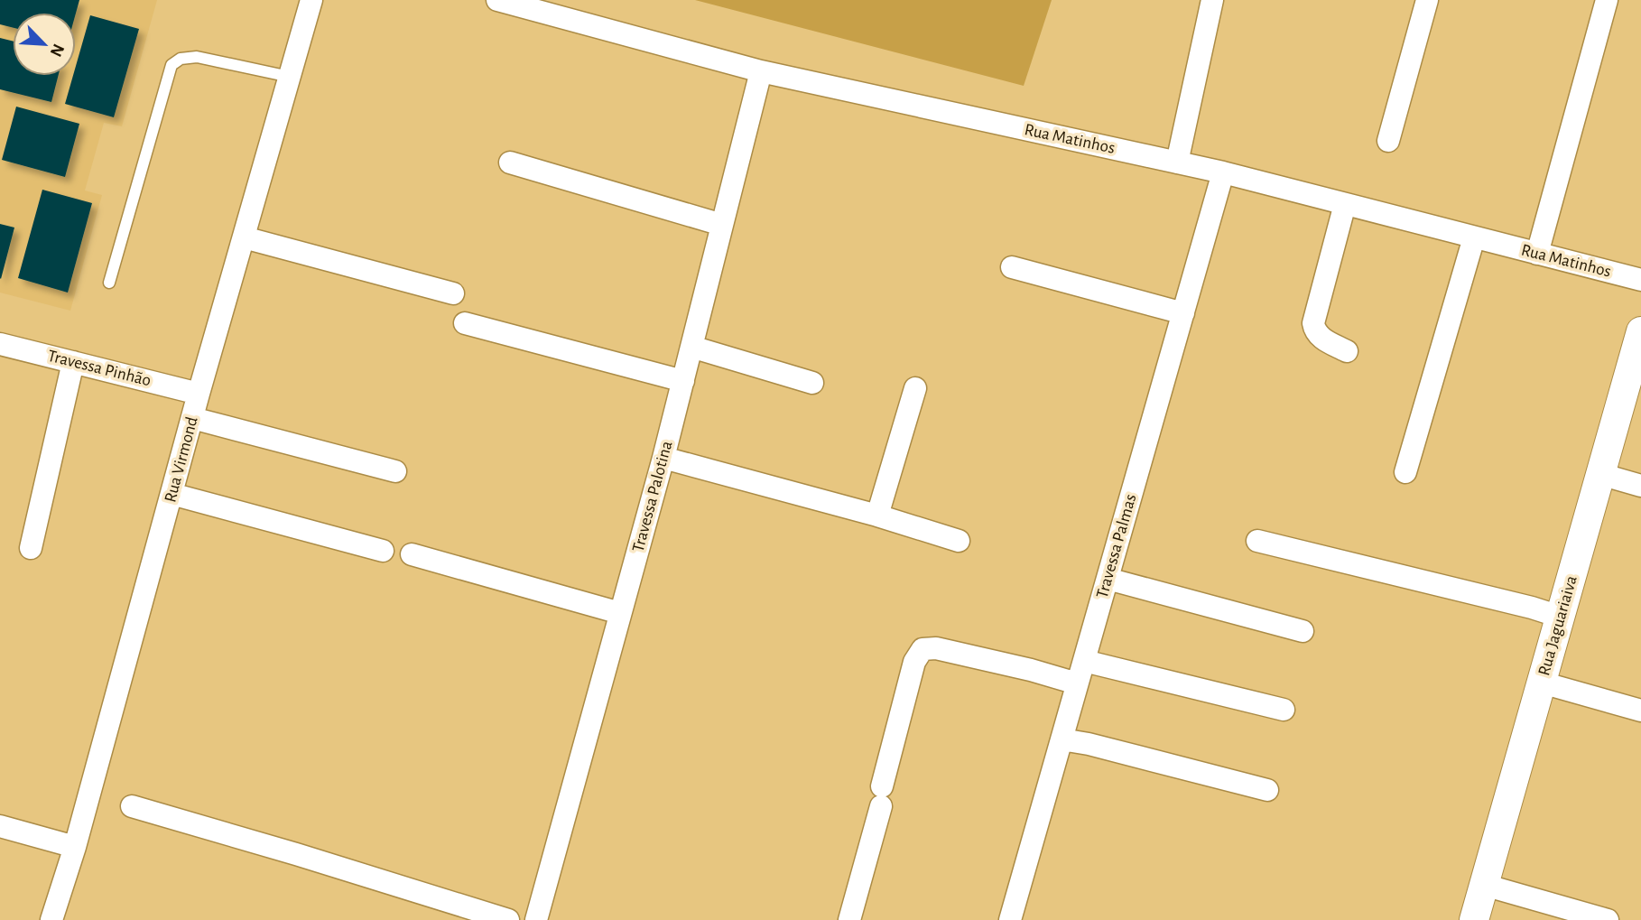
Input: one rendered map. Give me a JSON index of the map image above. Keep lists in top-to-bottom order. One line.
{"streets":{"street":["Rua Matinhos","Travessa Pinhão","Rua Virmond","Travessa Palotina","Travessa Palmas","Rua Jaguariaiva"]},"crossings":[["Rua Matinhos","Travessa Palotina"],["Rua Matinhos","Travessa Palmas"],["Travessa Pinhão","Rua Virmond"]],"north":"bottom right"}
